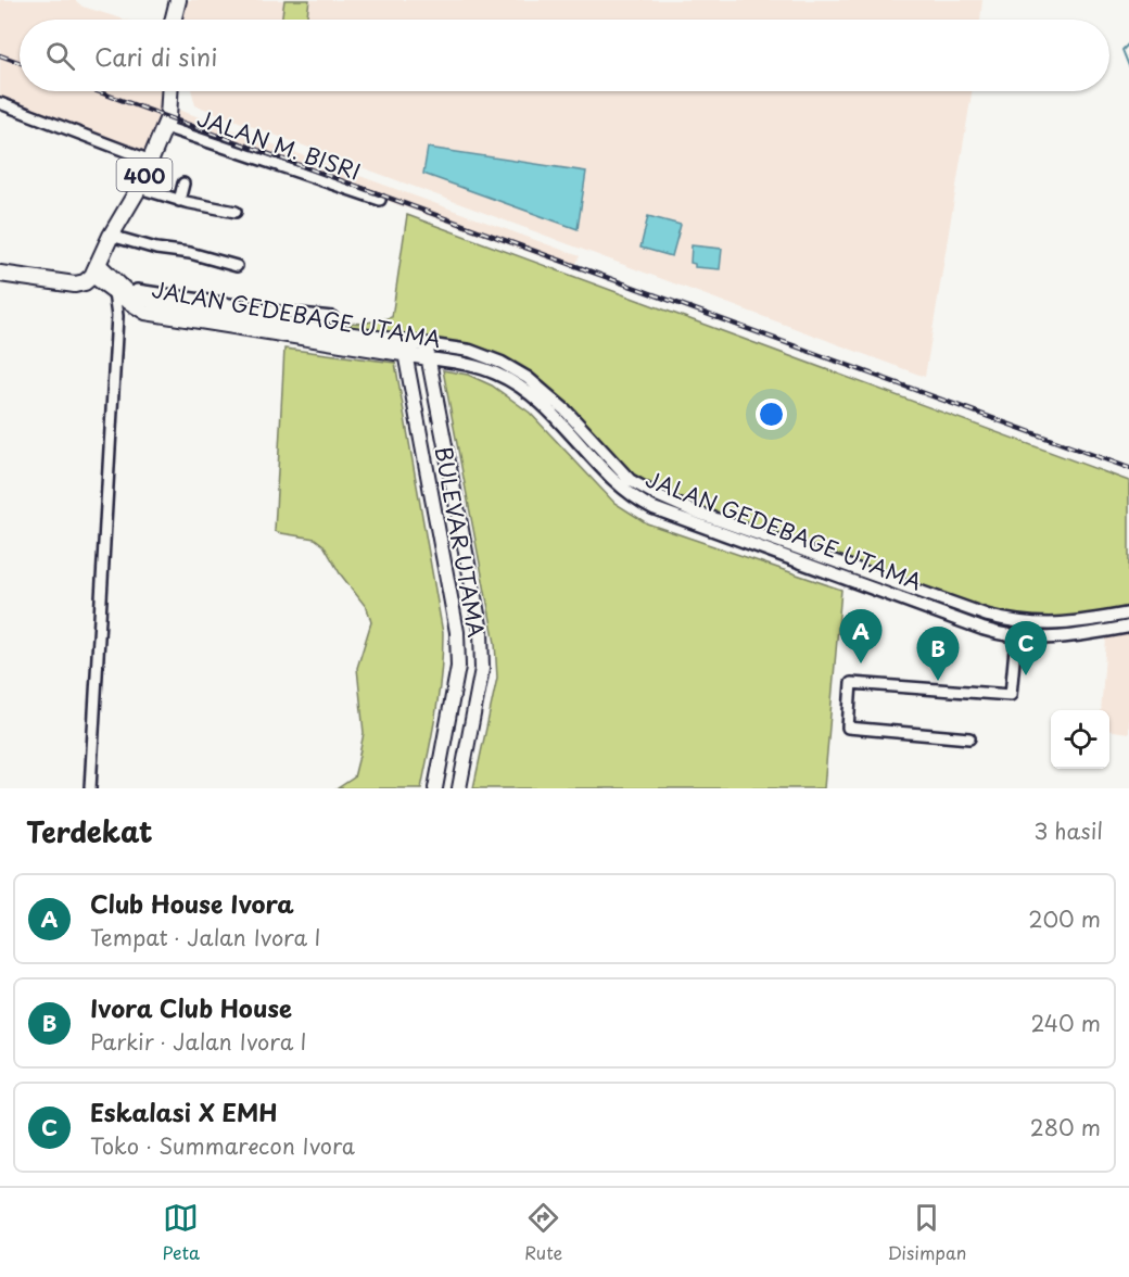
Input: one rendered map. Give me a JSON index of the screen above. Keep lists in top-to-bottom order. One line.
{"streets":{"main road":["400","JALAN GEDEBAGE UTAMA","BULEVAR UTAMA"],"street":["JALAN M. BISRI"]},"crossings":[["JALAN M. BISRI","400"],["400","JALAN GEDEBAGE UTAMA"],["JALAN GEDEBAGE UTAMA","BULEVAR UTAMA"]],"page":{"search":"Cari di sini","pins":["A","C","B"],"heading":["Terdekat","3 hasil"],"list":[{"mark":"A","name":"Club House Ivora","note":"Tempat · Jalan Ivora I","value":"200 m"},{"mark":"B","name":"Ivora Club House","note":"Parkir · Jalan Ivora I","value":"240 m"},{"mark":"C","name":"Eskalasi X EMH","note":"Toko · Summarecon Ivora","value":"280 m"}],"nav":["Peta","Rute","Disimpan"]}}
